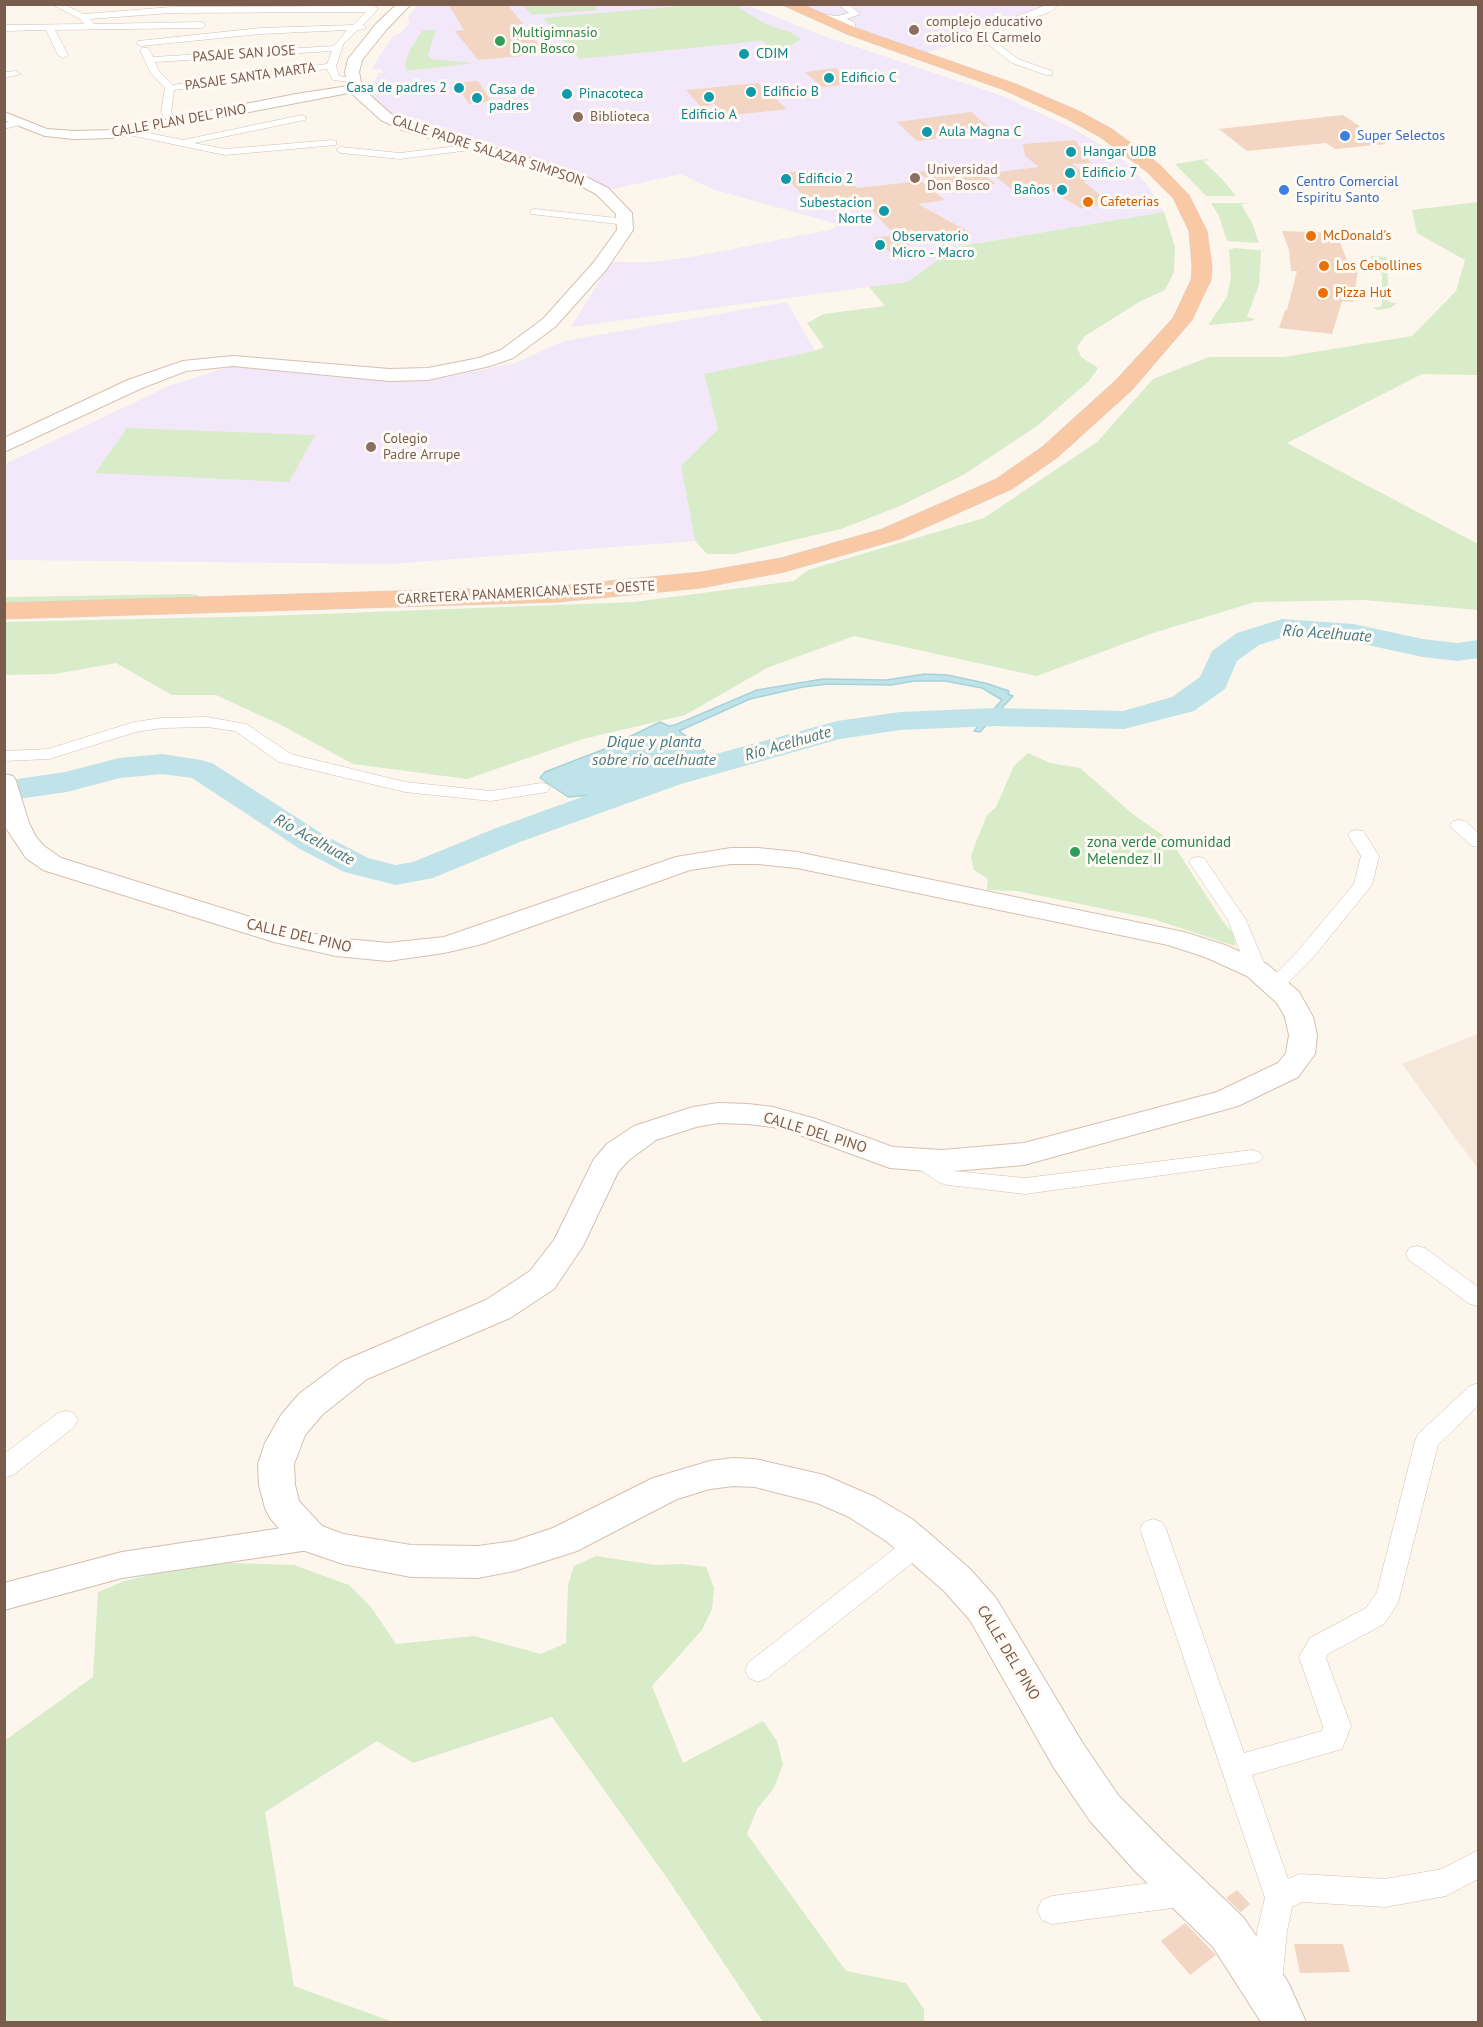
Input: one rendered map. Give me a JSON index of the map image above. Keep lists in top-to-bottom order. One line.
{"streets":{"highway":["CARRETERA PANAMERICANA ESTE - OESTE"],"main road":["CALLE PADRE SALAZAR SIMPSON","CALLE DEL PINO"],"street":["PASAJE SAN JOSE","PASAJE SANTA MARTA","CALLE PLAN DEL PINO"]},"crossings":[["CALLE PLAN DEL PINO","CALLE PADRE SALAZAR SIMPSON"]],"water":["Río Acelhuate","Dique y planta sobre rio acelhuate"],"places":["complejo educativo catolico El Carmelo","Multigimnasio Don Bosco","CDIM","Edificio C","Casa de padres 2","Edificio B","Pinacoteca","Edificio A","Casa de padres","Biblioteca","Aula Magna C","Super Selectos","Hangar UDB","Edificio 7","Universidad Don Bosco","Edificio 2","Baños","Centro Comercial Espiritu Santo","Cafeterias","Subestacion Norte","McDonald's","Observatorio Micro - Macro","Los Cebollines","Pizza Hut","Colegio Padre Arrupe","zona verde comunidad Melendez II"]}
